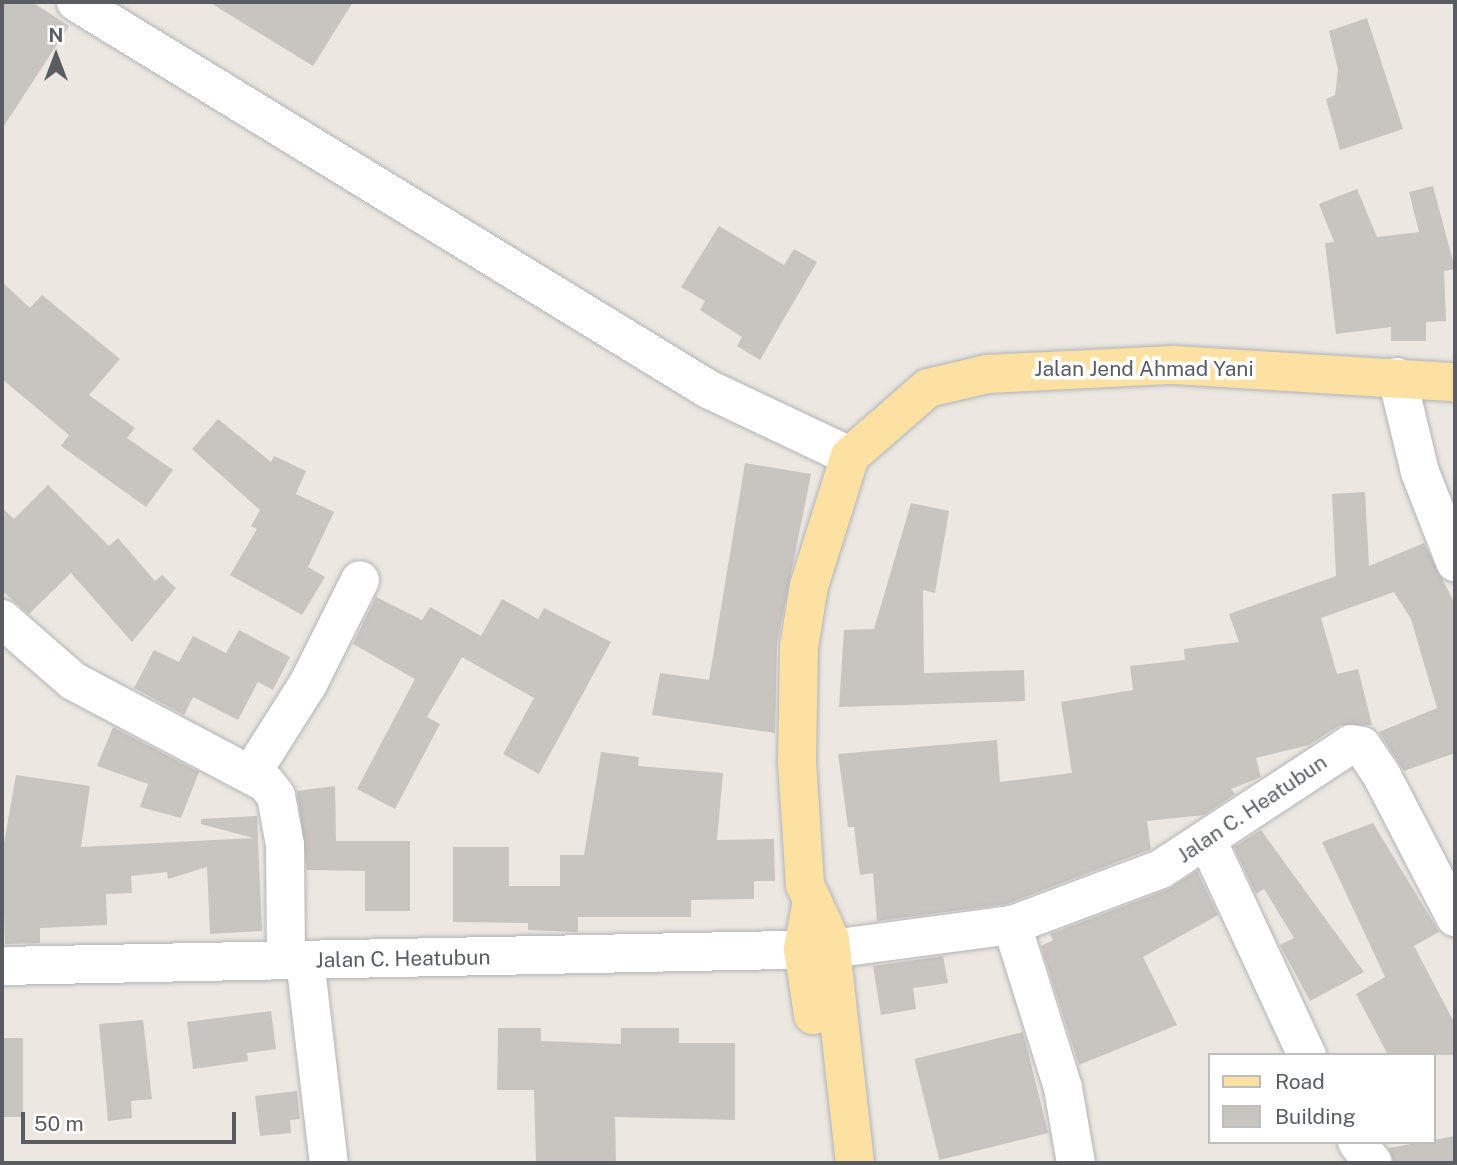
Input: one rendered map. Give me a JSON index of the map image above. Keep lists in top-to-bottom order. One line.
{"streets":{"main road":["Jalan Jend Ahmad Yani"],"street":["Jalan C. Heatubun"]},"crossings":[["Jalan Jend Ahmad Yani","Jalan C. Heatubun"]],"legend":["Road","Building"],"scale_bar":"50 m","north":"top"}
